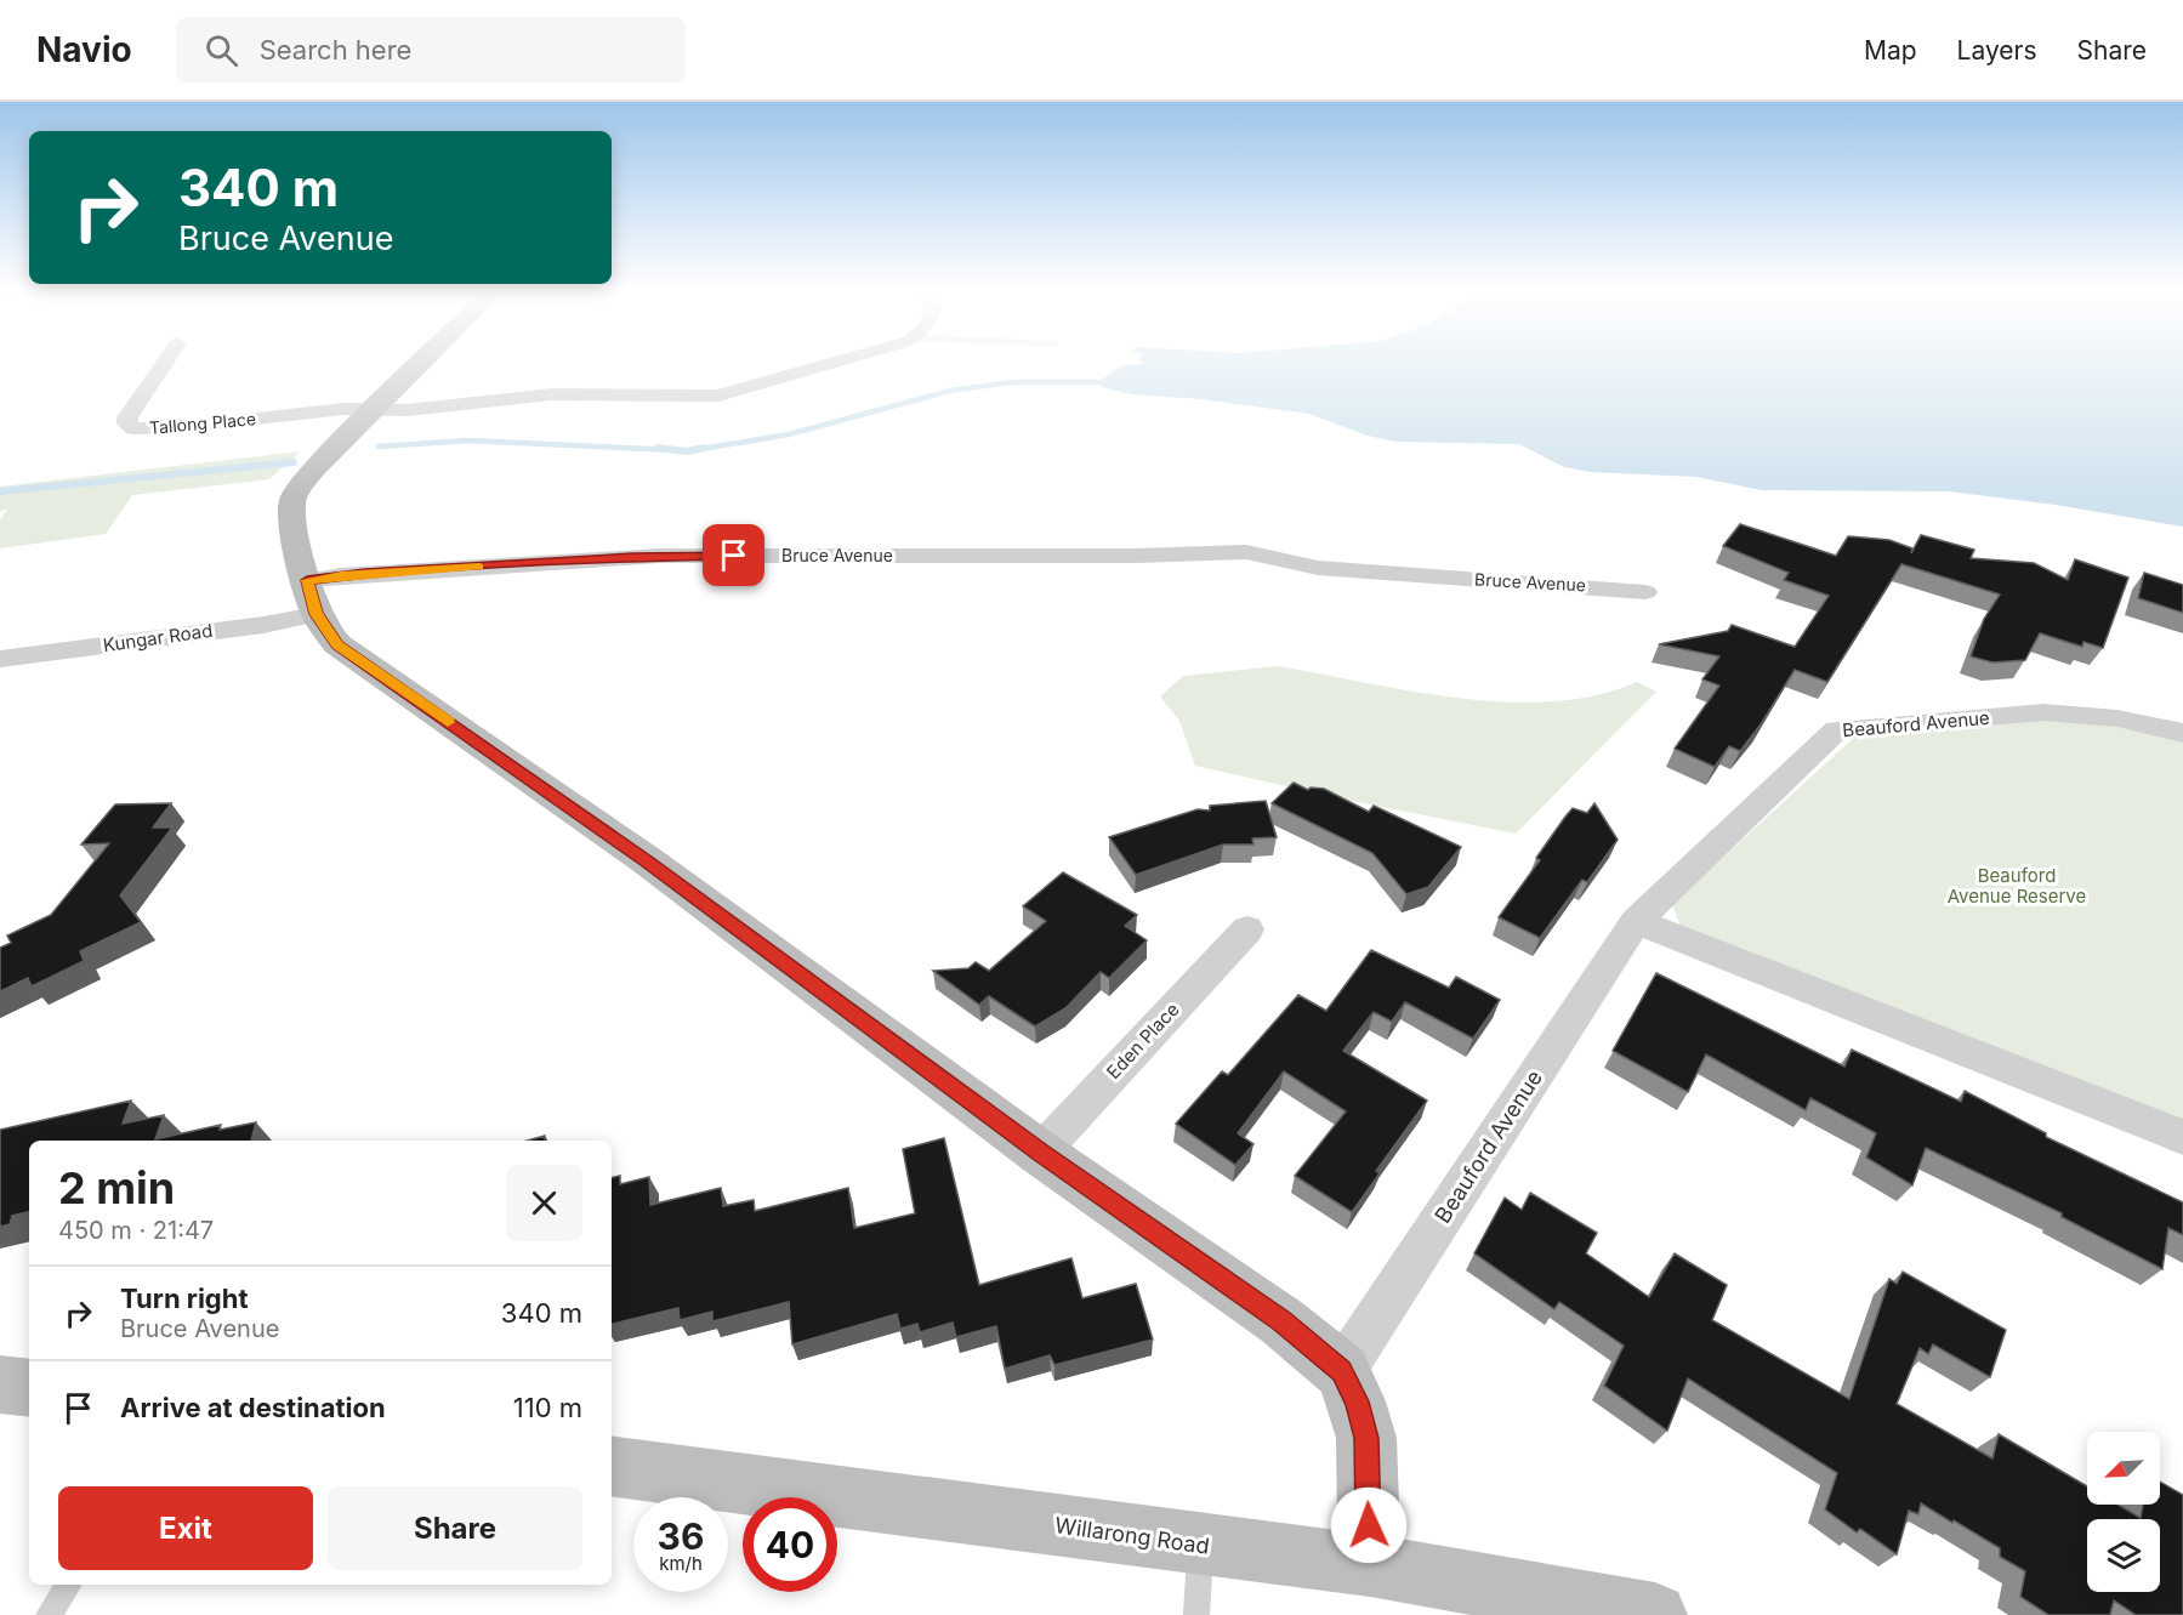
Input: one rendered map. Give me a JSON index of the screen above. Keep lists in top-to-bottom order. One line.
{"streets":{"street":["Tallong Place","Bruce Avenue","Kungar Road","Beauford Avenue","Eden Place","Willarong Road"]},"crossings":[["Bruce Avenue","Kungar Road"]],"parks":["Beauford Avenue Reserve"],"north":"bottom left","page":{"header":"Navio","search":"Search here","nav":["Map","Layers","Share"],"turn":["340 m","Bruce Avenue"],"heading":["2 min","450 m · 21:47"],"list":[{"name":"Turn right","note":"Bruce Avenue","value":"340 m"},{"name":"Arrive at destination","value":"110 m"}],"buttons":["Exit","Share"],"speed":"36 km/h","limit":"40"}}
